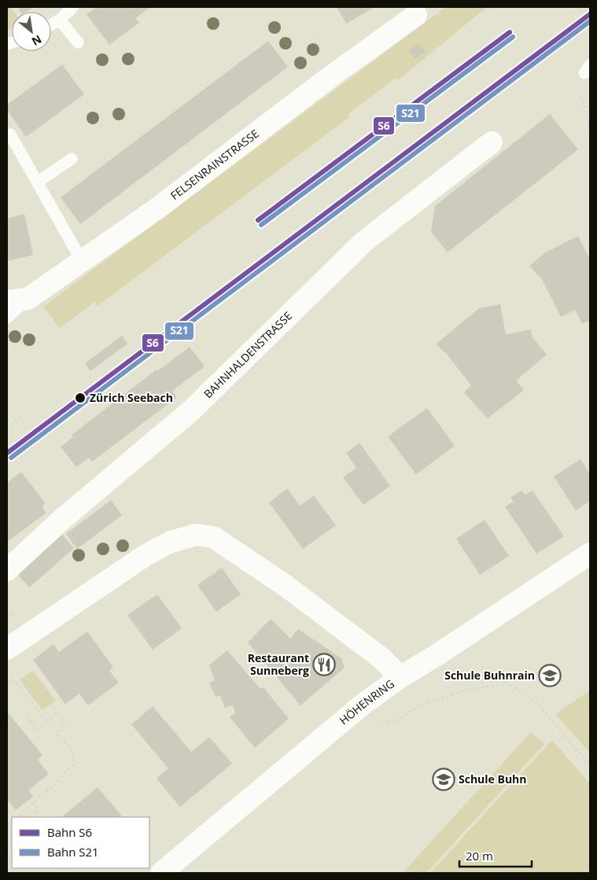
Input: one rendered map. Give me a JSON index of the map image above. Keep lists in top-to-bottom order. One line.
{"streets":{"street":["FELSENRAINSTRASSE","BAHNHALDENSTRASSE","HÖHENRING"]},"places":{"other":["Zürich Seebach"],"restaurant":["Restaurant Sunneberg"],"school or university":["Schule Buhnrain","Schule Buhn"]},"lines":["rail line S6","rail line S21"],"legend":["Bahn S6","Bahn S21"],"scale_bar":"20 m","north":"bottom right"}
